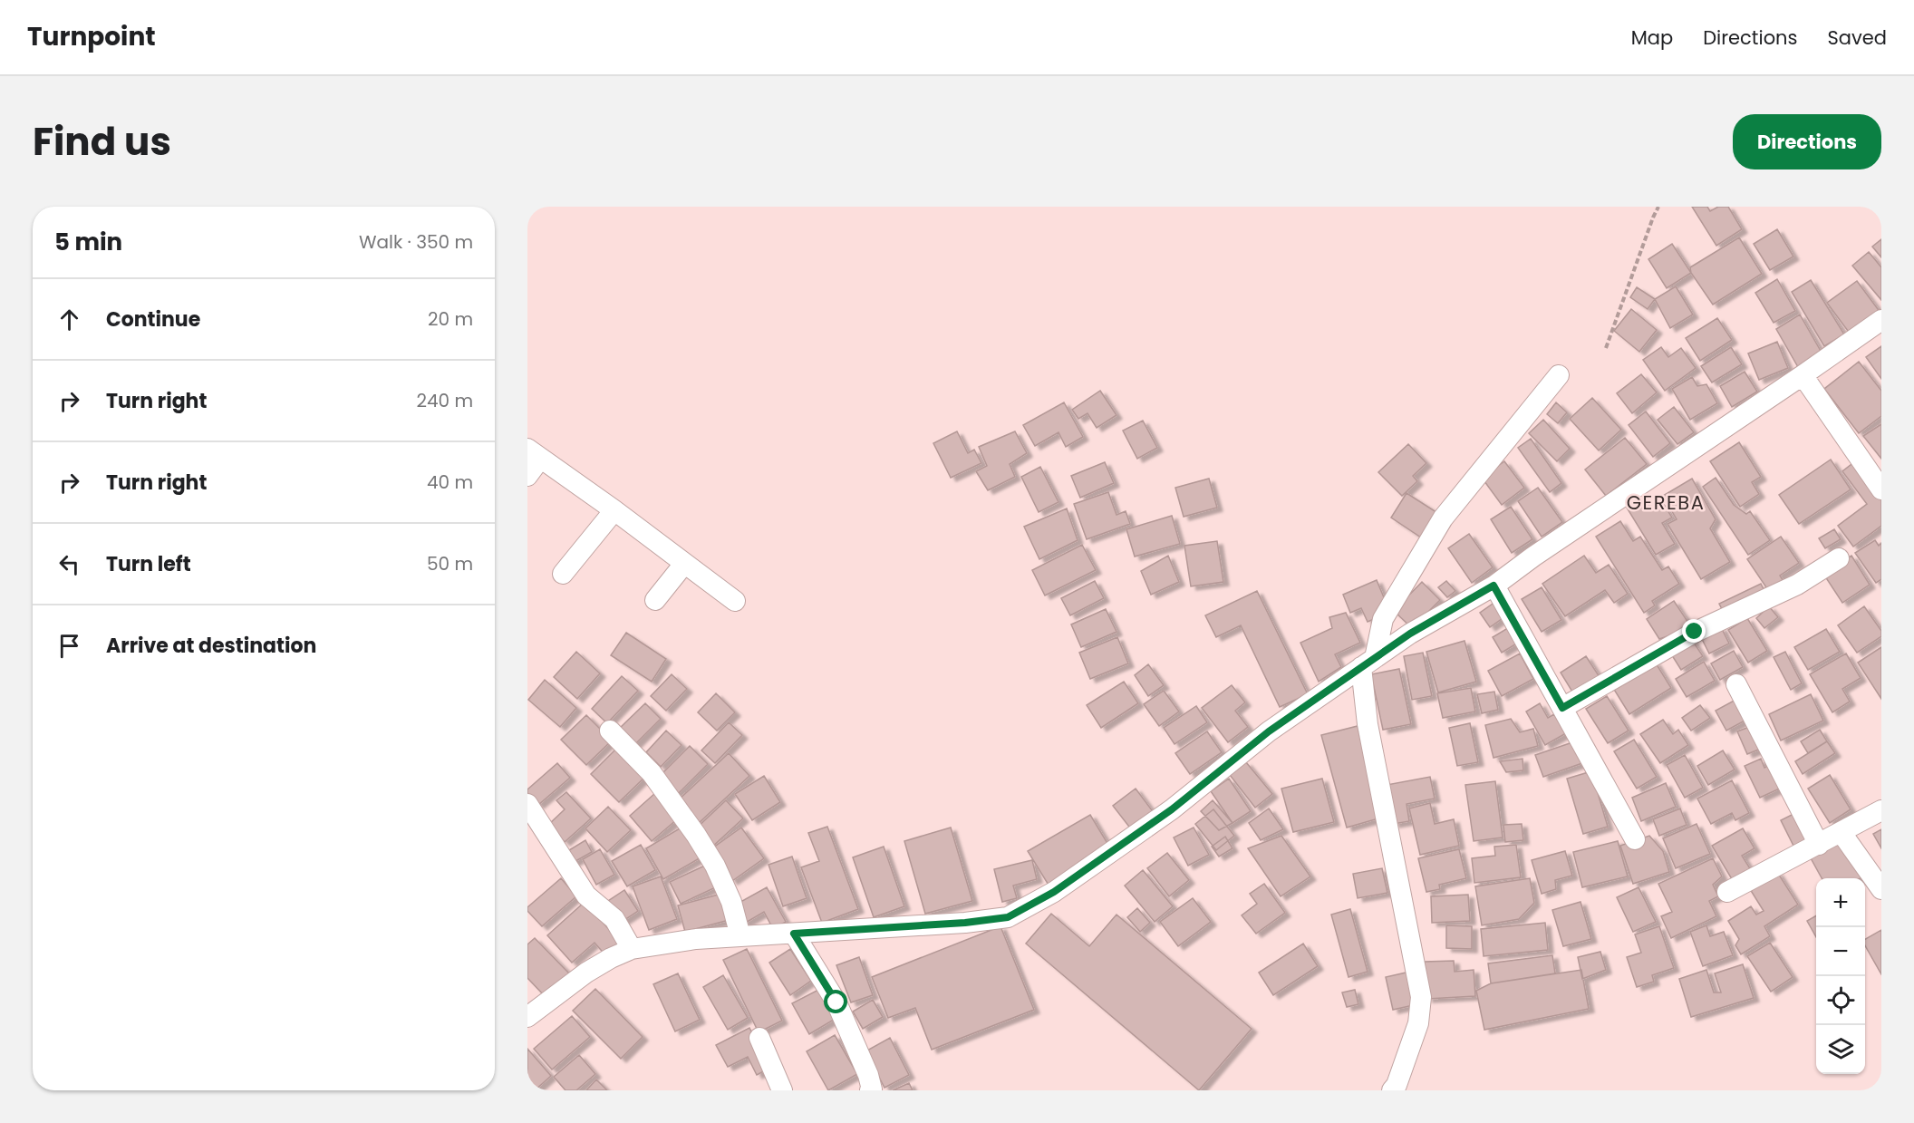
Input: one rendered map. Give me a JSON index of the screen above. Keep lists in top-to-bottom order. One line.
{"districts":["GEREBA"],"page":{"header":"Turnpoint","nav":["Map","Directions","Saved"],"title":"Find us","buttons":"Directions","heading":["5 min","Walk · 350 m"],"list":[["Continue","20 m"],["Turn right","240 m"],["Turn right","40 m"],["Turn left","50 m"],"Arrive at destination"],"map_buttons":["+","−"]}}
